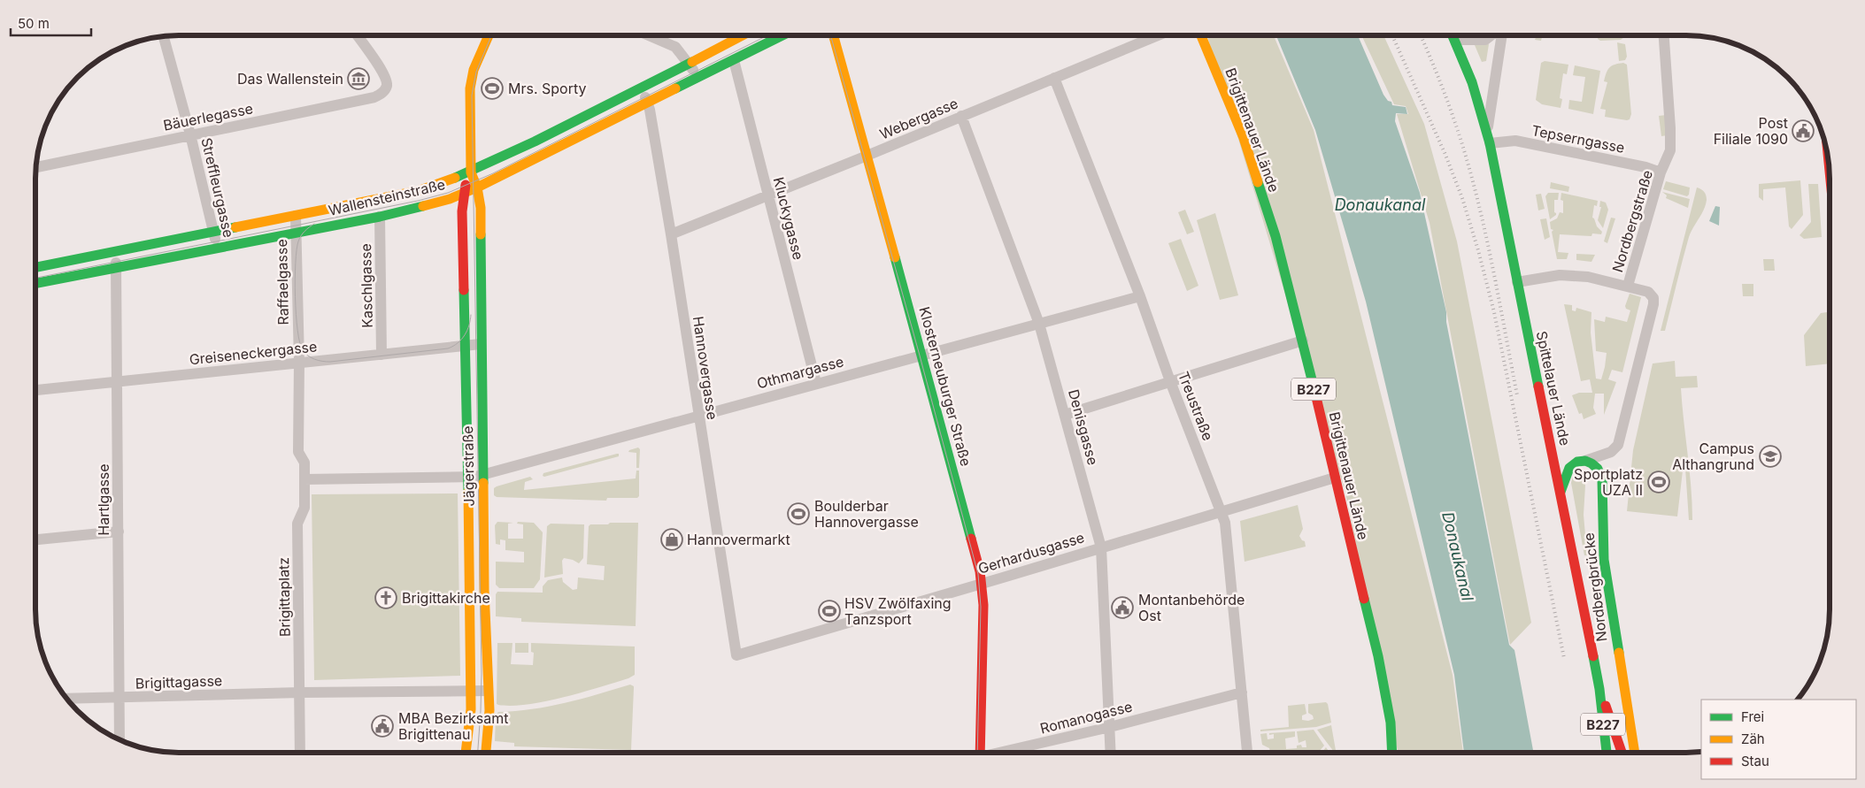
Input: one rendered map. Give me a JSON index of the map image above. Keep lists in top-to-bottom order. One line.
{"streets":{"main road":["Brigittenauer Lände","Wallensteinstraße","Klosterneuburger Straße","Spittelauer Lände","B227","Jägerstraße","Nordbergbrücke"],"street":["Bäuerlegasse","Webergasse","Tepserngasse","Streffleurgasse","Kluckygasse","Nordbergstraße","Raffaelgasse","Kaschlgasse","Greiseneckergasse","Hannovergasse","Othmargasse","Treustraße","Denisgasse","Hartlgasse","Gerhardusgasse","Brigittaplatz","Brigittagasse","Romanogasse"]},"crossings":[["Bäuerlegasse","Streffleurgasse"],["Webergasse","Kluckygasse"],["Webergasse","Hannovergasse"],["Webergasse","Klosterneuburger Straße"],["Webergasse","Treustraße"],["Webergasse","Denisgasse"],["Brigittenauer Lände","Gerhardusgasse"],["Tepserngasse","Nordbergstraße"],["Tepserngasse","Spittelauer Lände"],["Streffleurgasse","Wallensteinstraße"],["Wallensteinstraße","Kluckygasse"],["Wallensteinstraße","Raffaelgasse"],["Wallensteinstraße","Kaschlgasse"],["Wallensteinstraße","Hannovergasse"],["Wallensteinstraße","Jägerstraße"],["Wallensteinstraße","Hartlgasse"],["Kluckygasse","Othmargasse"],["Nordbergstraße","Nordbergbrücke"],["Raffaelgasse","Greiseneckergasse"],["Raffaelgasse","Brigittaplatz"],["Kaschlgasse","Greiseneckergasse"],["Greiseneckergasse","Jägerstraße"],["Greiseneckergasse","Hartlgasse"],["Hannovergasse","Othmargasse"],["Hannovergasse","Gerhardusgasse"],["Othmargasse","Klosterneuburger Straße"],["Othmargasse","Treustraße"],["Othmargasse","Denisgasse"],["Othmargasse","Jägerstraße"],["Klosterneuburger Straße","Gerhardusgasse"],["Treustraße","Gerhardusgasse"],["Treustraße","Romanogasse"],["Denisgasse","Gerhardusgasse"],["Denisgasse","Romanogasse"],["Hartlgasse","Brigittagasse"],["Brigittaplatz","Brigittagasse"]],"water":["Donaukanal"],"places":{"museum":["Das Wallenstein"],"sports":["Mrs. Sporty","Sportplatz UZA II","Boulderbar Hannovergasse","HSV Zwölfaxing Tanzsport"],"public building":["Post Filiale 1090","Montanbehörde Ost","MBA Bezirksamt Brigittenau"],"school or university":["Campus Althangrund"],"shop":["Hannovermarkt"],"church":["Brigittakirche"]},"legend":["Frei","Zäh","Stau"],"scale_bar":"50 m"}
